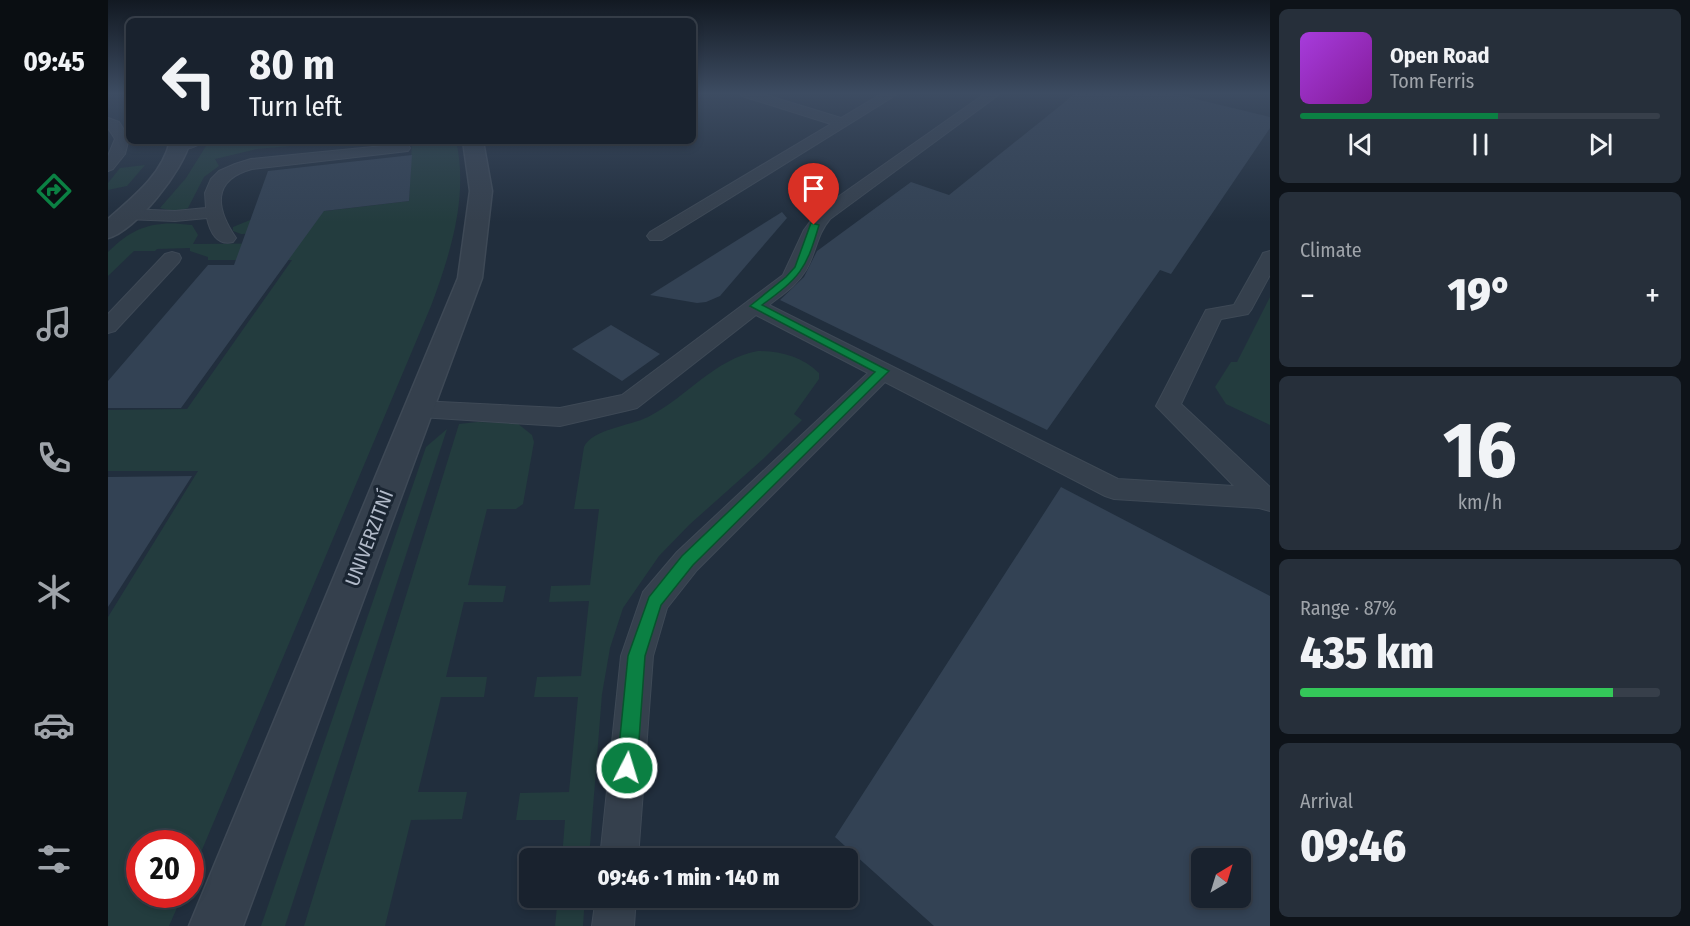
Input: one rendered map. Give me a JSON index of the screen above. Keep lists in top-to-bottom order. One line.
{"streets":{"street":["UNIVERZITNÍ"]},"north":"top right","page":{"tabs":"09:45","turn":["80 m","Turn left"],"song":["Open Road","Tom Ferris"],"tile":["Climate",["16","km/h"],["Range · 87%","435 km"],["Arrival","09:46"]],"heat":["−","19°","+"],"limit":"20","trip":"09:46 · 1 min · 140 m"}}
